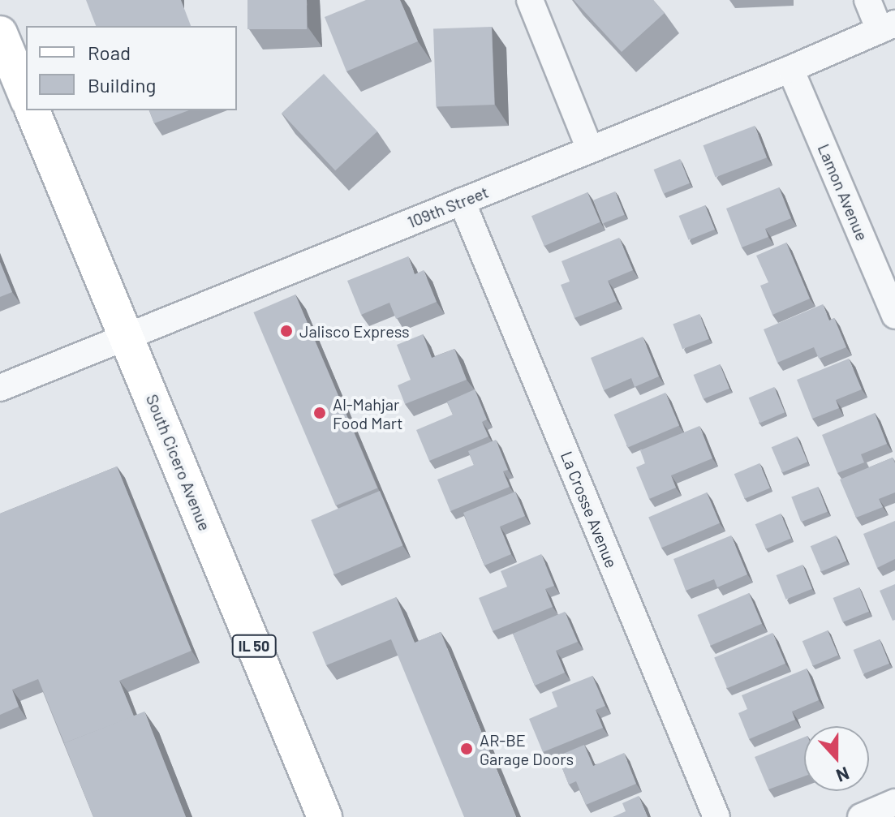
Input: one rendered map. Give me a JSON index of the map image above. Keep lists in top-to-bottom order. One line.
{"streets":{"main road":["South Cicero Avenue","IL 50"],"street":["Lamon Avenue","109th Street","La Crosse Avenue"]},"crossings":[["Lamon Avenue","109th Street"],["109th Street","South Cicero Avenue"],["109th Street","La Crosse Avenue"]],"places":["Jalisco Express","Al-Mahjar Food Mart","AR-BE Garage Doors"],"legend":["Road","Building"],"north":"bottom"}
